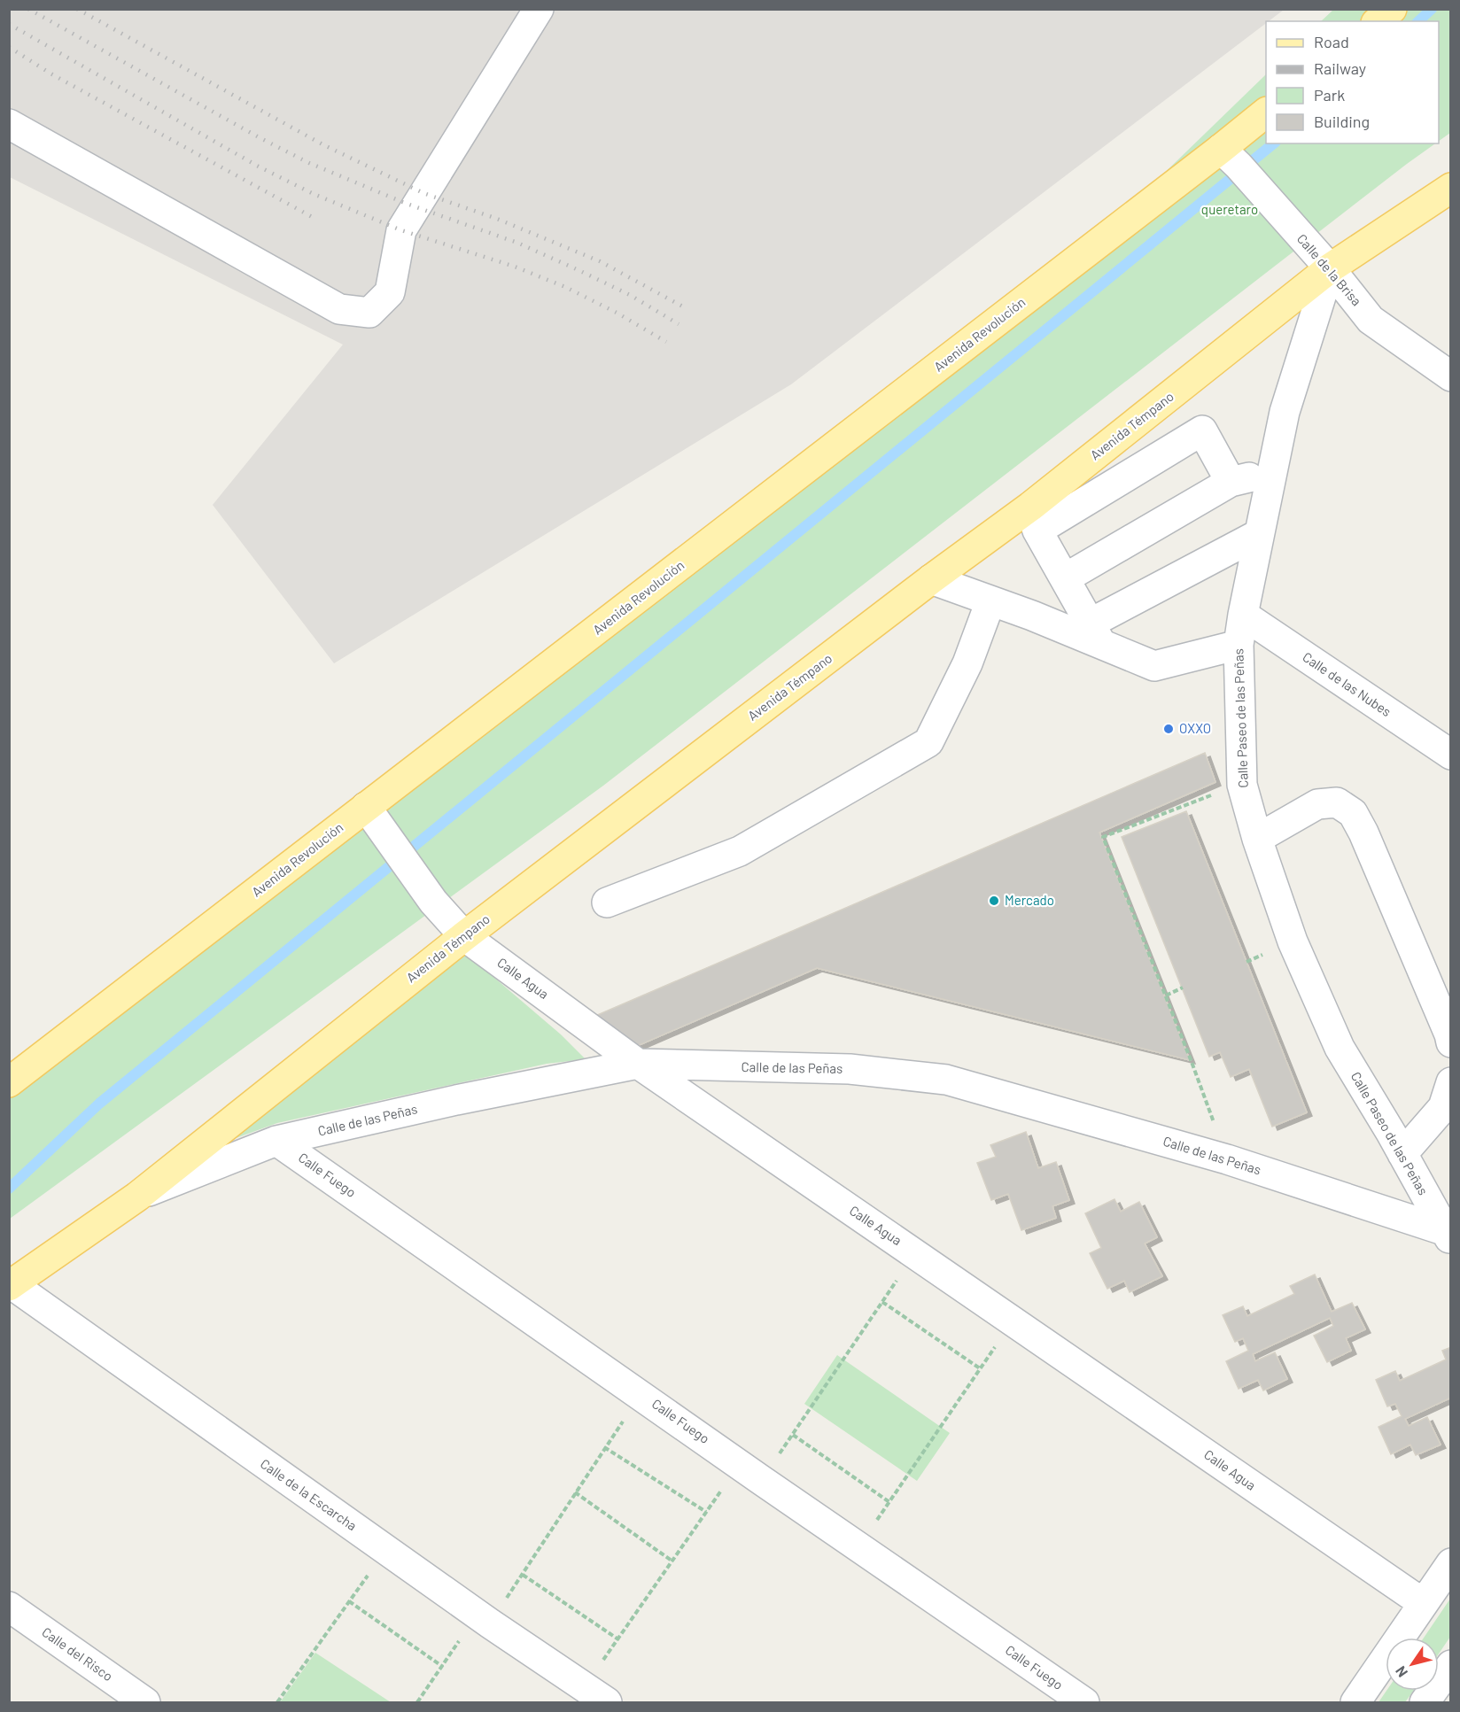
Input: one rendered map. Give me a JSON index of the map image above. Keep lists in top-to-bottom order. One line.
{"streets":{"main road":["Avenida Revolución","Avenida Témpano"],"street":["Calle de la Brisa","Calle de las Nubes","Calle Paseo de las Peñas","Calle Agua","Calle de las Peñas","Calle Fuego","Calle de la Escarcha","Calle del Risco"]},"crossings":[["Calle de la Brisa","Avenida Revolución"],["Calle de la Brisa","Avenida Témpano"],["Calle de la Brisa","Calle Paseo de las Peñas"],["Avenida Revolución","Calle Agua"],["Avenida Témpano","Calle Paseo de las Peñas"],["Avenida Témpano","Calle Agua"],["Avenida Témpano","Calle de las Peñas"],["Avenida Témpano","Calle de la Escarcha"],["Calle de las Nubes","Calle Paseo de las Peñas"],["Calle Paseo de las Peñas","Calle de las Peñas"],["Calle Agua","Calle de las Peñas"],["Calle de las Peñas","Calle Fuego"]],"parks":["queretaro"],"places":["OXXO","Mercado"],"legend":["Road","Railway","Park","Building"],"north":"bottom left"}
